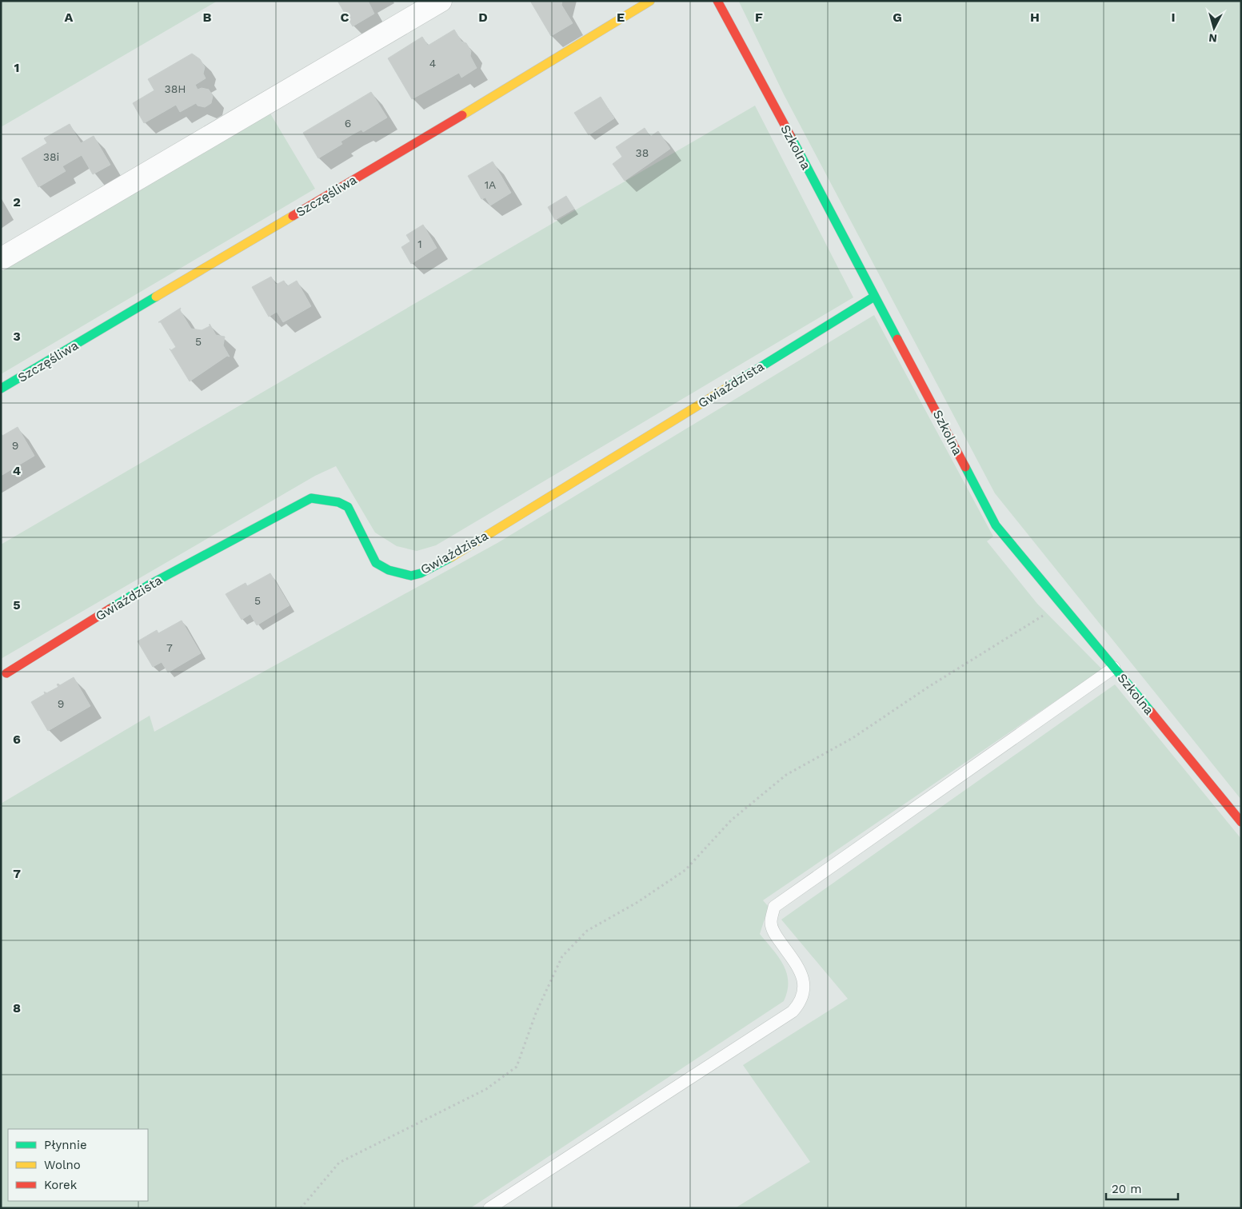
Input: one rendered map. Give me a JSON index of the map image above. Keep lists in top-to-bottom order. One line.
{"streets":{"street":["Szkolna","Szczęśliwa","Gwiaździsta"]},"crossings":[["Szkolna","Gwiaździsta"]],"house_numbers":["4","38H","6","38","38i","1A","1","5","9","5","7","9"],"legend":["Płynnie","Wolno","Korek"],"scale_bar":"20 m","north":"bottom","grid":{"columns":["A","B","C","D","E","F","G","H","I"],"rows":["1","2","3","4","5","6","7","8"]}}
